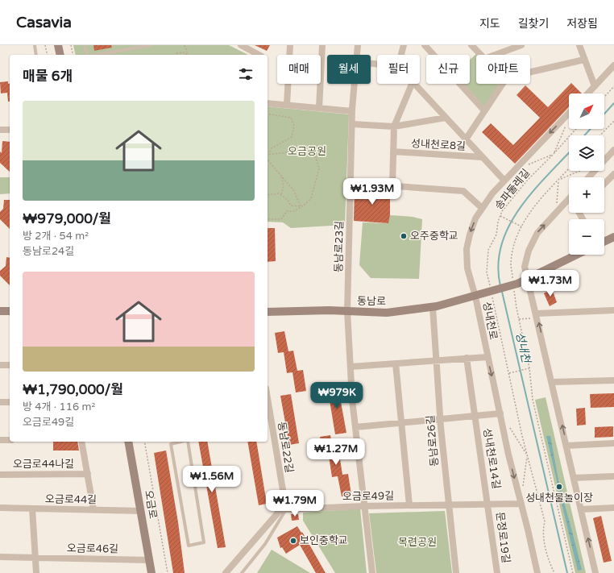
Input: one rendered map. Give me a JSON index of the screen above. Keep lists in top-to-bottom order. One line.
{"streets":{"main road":["동남로","오금로"],"street":["성내천로8길","동남로23길","성내천로","동남로26길","동남로22길","성내천로14길","오금로44나길","오금로49길","오금로44길","문정로19길","오금로46길"],"path":["송파둘레길"]},"crossings":[["성내천로8길","성내천로"],["동남로23길","동남로"],["동남로23길","성내천로14길"],["동남로23길","오금로49길"],["동남로","성내천로"],["동남로","동남로26길"],["성내천로","성내천로14길"],["성내천로","오금로49길"],["동남로26길","성내천로14길"],["동남로26길","오금로49길"],["동남로22길","오금로49길"],["성내천로14길","오금로49길"],["성내천로14길","문정로19길"],["오금로49길","문정로19길"],["오금로44길","오금로"],["오금로","오금로46길"]],"water":["성내천"],"parks":["오금공원","목련공원"],"places":["오주중학교","성내천물놀이장","보인중학교"],"north":"top right","page":{"header":"Casavia","nav":["지도","길찾기","저장됨"],"chip":["매매","월세","필터","신규","아파트"],"heading":"매물 6개","map_buttons":["+","−"],"list":[{"name":"₩979,000/월","note":"방 2개 · 54 m² · 동남로24길"},{"name":"₩1,790,000/월","note":"방 4개 · 116 m² · 오금로49길"}],"price":["₩1.93M","₩1.73M","₩979K","₩1.27M","₩1.56M","₩1.79M"]}}
